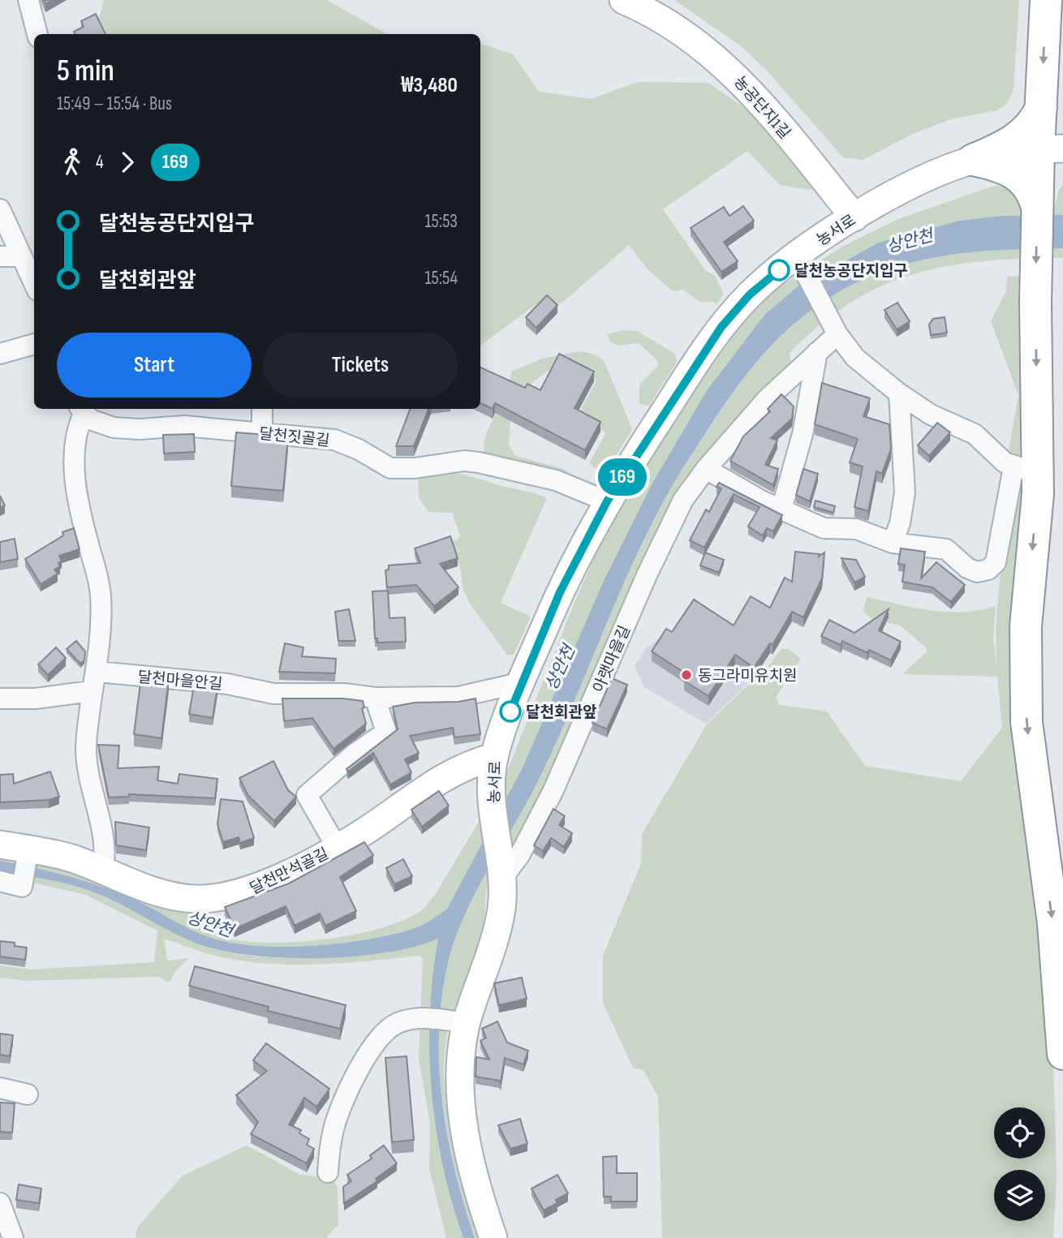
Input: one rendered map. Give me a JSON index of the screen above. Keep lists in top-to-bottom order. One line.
{"streets":{"street":["농공단지1길","농서로","달천짓골길","아랫마을길","달천마을안길","달천만석골길"]},"crossings":[["농공단지1길","농서로"],["농서로","달천짓골길"],["농서로","아랫마을길"],["농서로","달천마을안길"],["농서로","달천만석골길"]],"water":["상안천"],"places":["달천농공단지입구","동그라미유치원","달천회관앞"],"lines":["bus line 169"],"page":{"on_map":"169","heading":["5 min","15:49 – 15:54 · Bus","₩3,480"],"legs":["4","169"],"list":[{"name":"달천농공단지입구","value":"15:53"},{"name":"달천회관앞","value":"15:54"}],"buttons":["Start","Tickets"]}}
